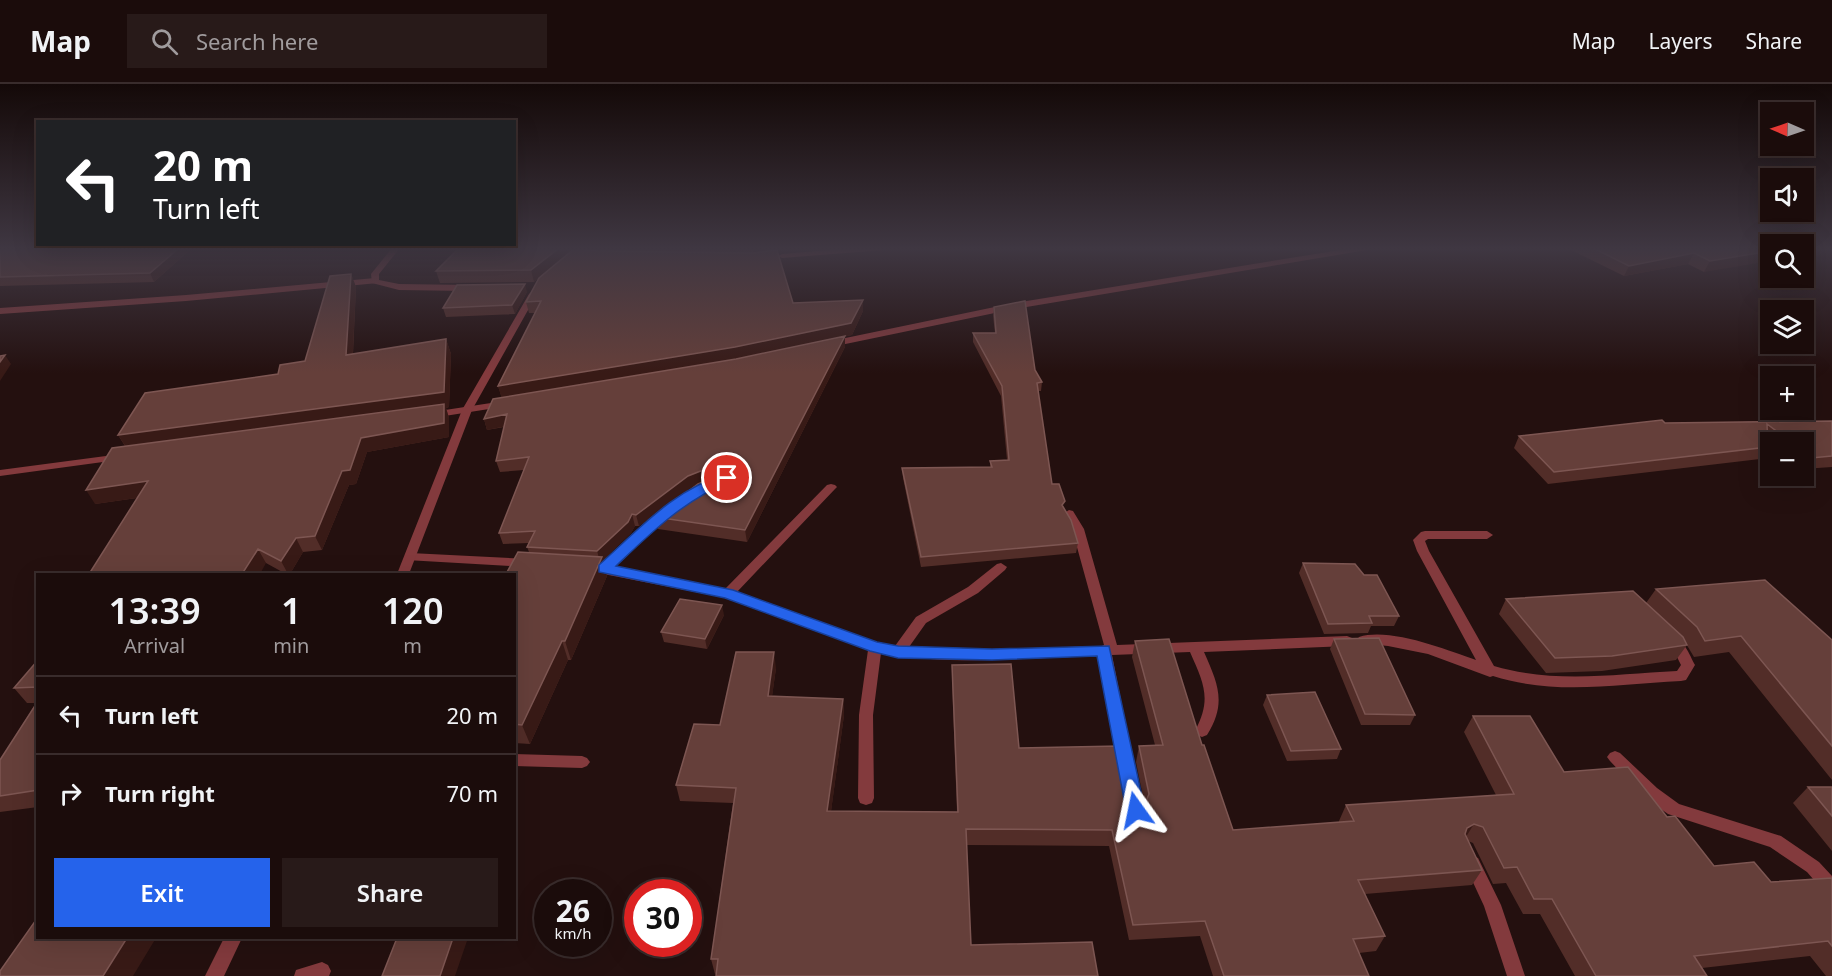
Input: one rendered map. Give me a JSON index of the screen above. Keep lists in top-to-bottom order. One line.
{"north":"left","page":{"header":"Map","search":"Search here","nav":["Map","Layers","Share"],"map_buttons":["+","−"],"turn":["20 m","Turn left"],"eta":["13:39","Arrival","1","min","120","m"],"list":[{"name":"Turn left","value":"20 m"},{"name":"Turn right","value":"70 m"}],"buttons":["Exit","Share"],"speed":"26 km/h","limit":"30"}}
